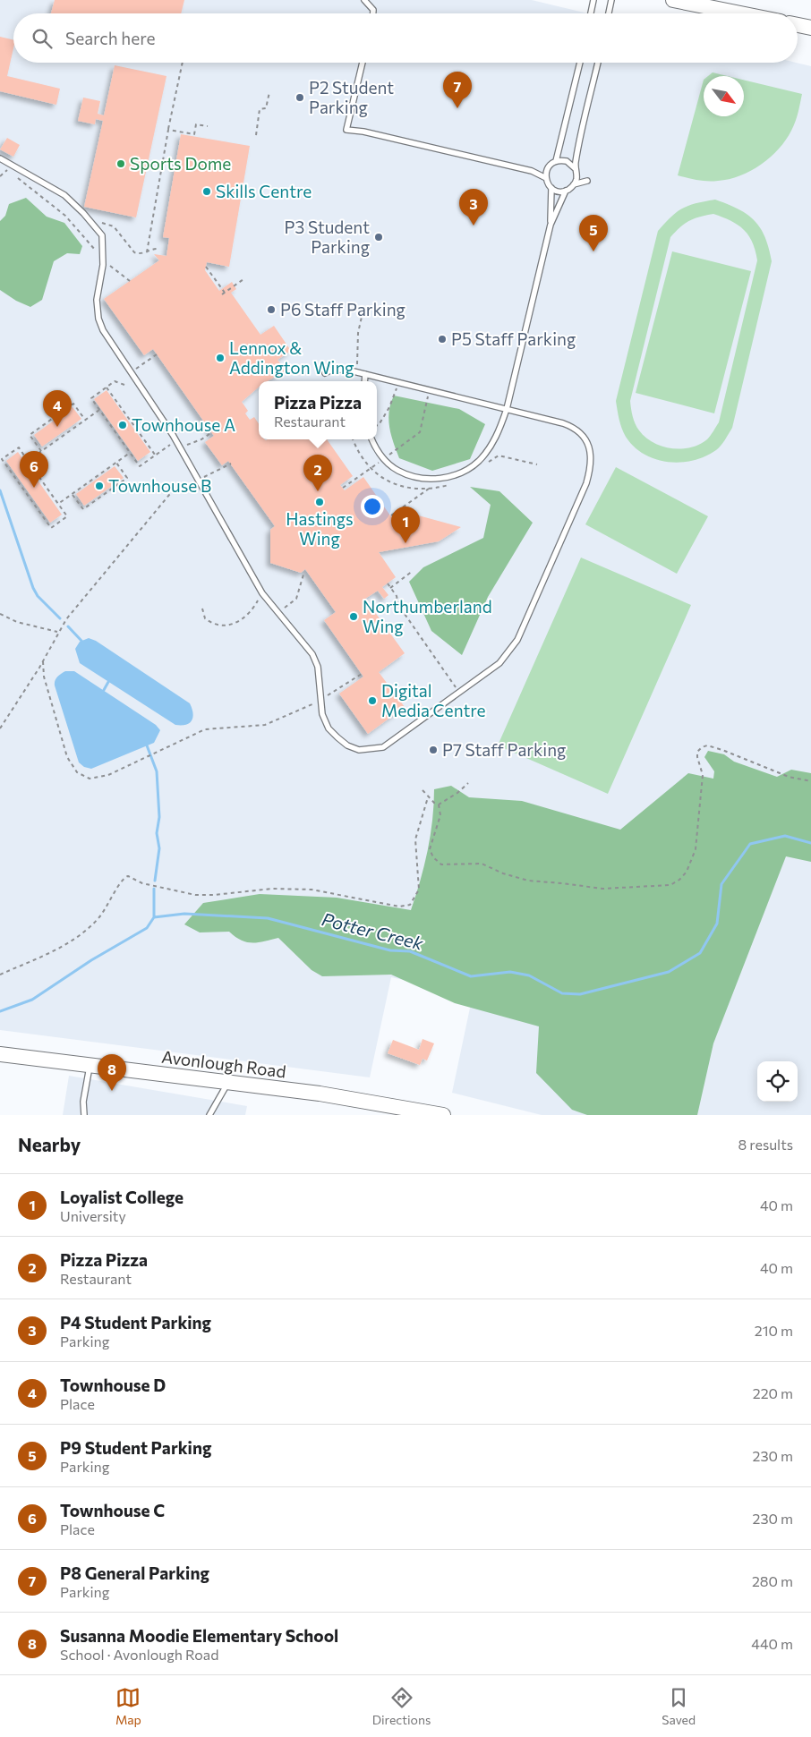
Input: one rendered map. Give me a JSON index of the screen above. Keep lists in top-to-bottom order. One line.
{"streets":{"street":["Avonlough Road"]},"water":["Potter Creek"],"places":["P2 Student Parking","Sports Dome","Skills Centre","P3 Student Parking","P6 Staff Parking","P5 Staff Parking","Lennox & Addington Wing","Townhouse A","Townhouse B","Hastings Wing","Northumberland Wing","Digital Media Centre","P7 Staff Parking"],"north":"bottom right","page":{"search":"Search here","pins":["7","3","5","4","6","2","1","8"],"popup":["Pizza Pizza","Restaurant"],"heading":["Nearby","8 results"],"list":[{"mark":"1","name":"Loyalist College","note":"University","value":"40 m"},{"mark":"2","name":"Pizza Pizza","note":"Restaurant","value":"40 m"},{"mark":"3","name":"P4 Student Parking","note":"Parking","value":"210 m"},{"mark":"4","name":"Townhouse D","note":"Place","value":"220 m"},{"mark":"5","name":"P9 Student Parking","note":"Parking","value":"230 m"},{"mark":"6","name":"Townhouse C","note":"Place","value":"230 m"},{"mark":"7","name":"P8 General Parking","note":"Parking","value":"280 m"},{"mark":"8","name":"Susanna Moodie Elementary School","note":"School · Avonlough Road","value":"440 m"}],"nav":["Map","Directions","Saved"]}}
